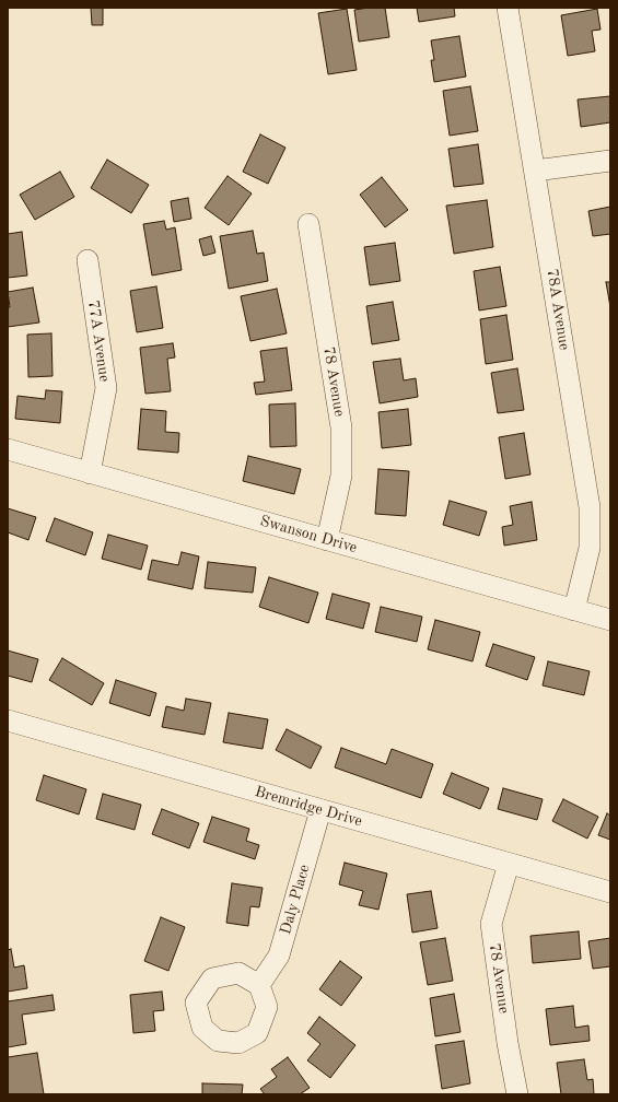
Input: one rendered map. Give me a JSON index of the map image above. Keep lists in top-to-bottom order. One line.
{"streets":{"street":["78A Avenue","77A Avenue","78 Avenue","Swanson Drive","Bremridge Drive","Daly Place"]},"crossings":[["78A Avenue","Swanson Drive"],["77A Avenue","Swanson Drive"],["78 Avenue","Swanson Drive"],["78 Avenue","Bremridge Drive"],["Bremridge Drive","Daly Place"]]}
